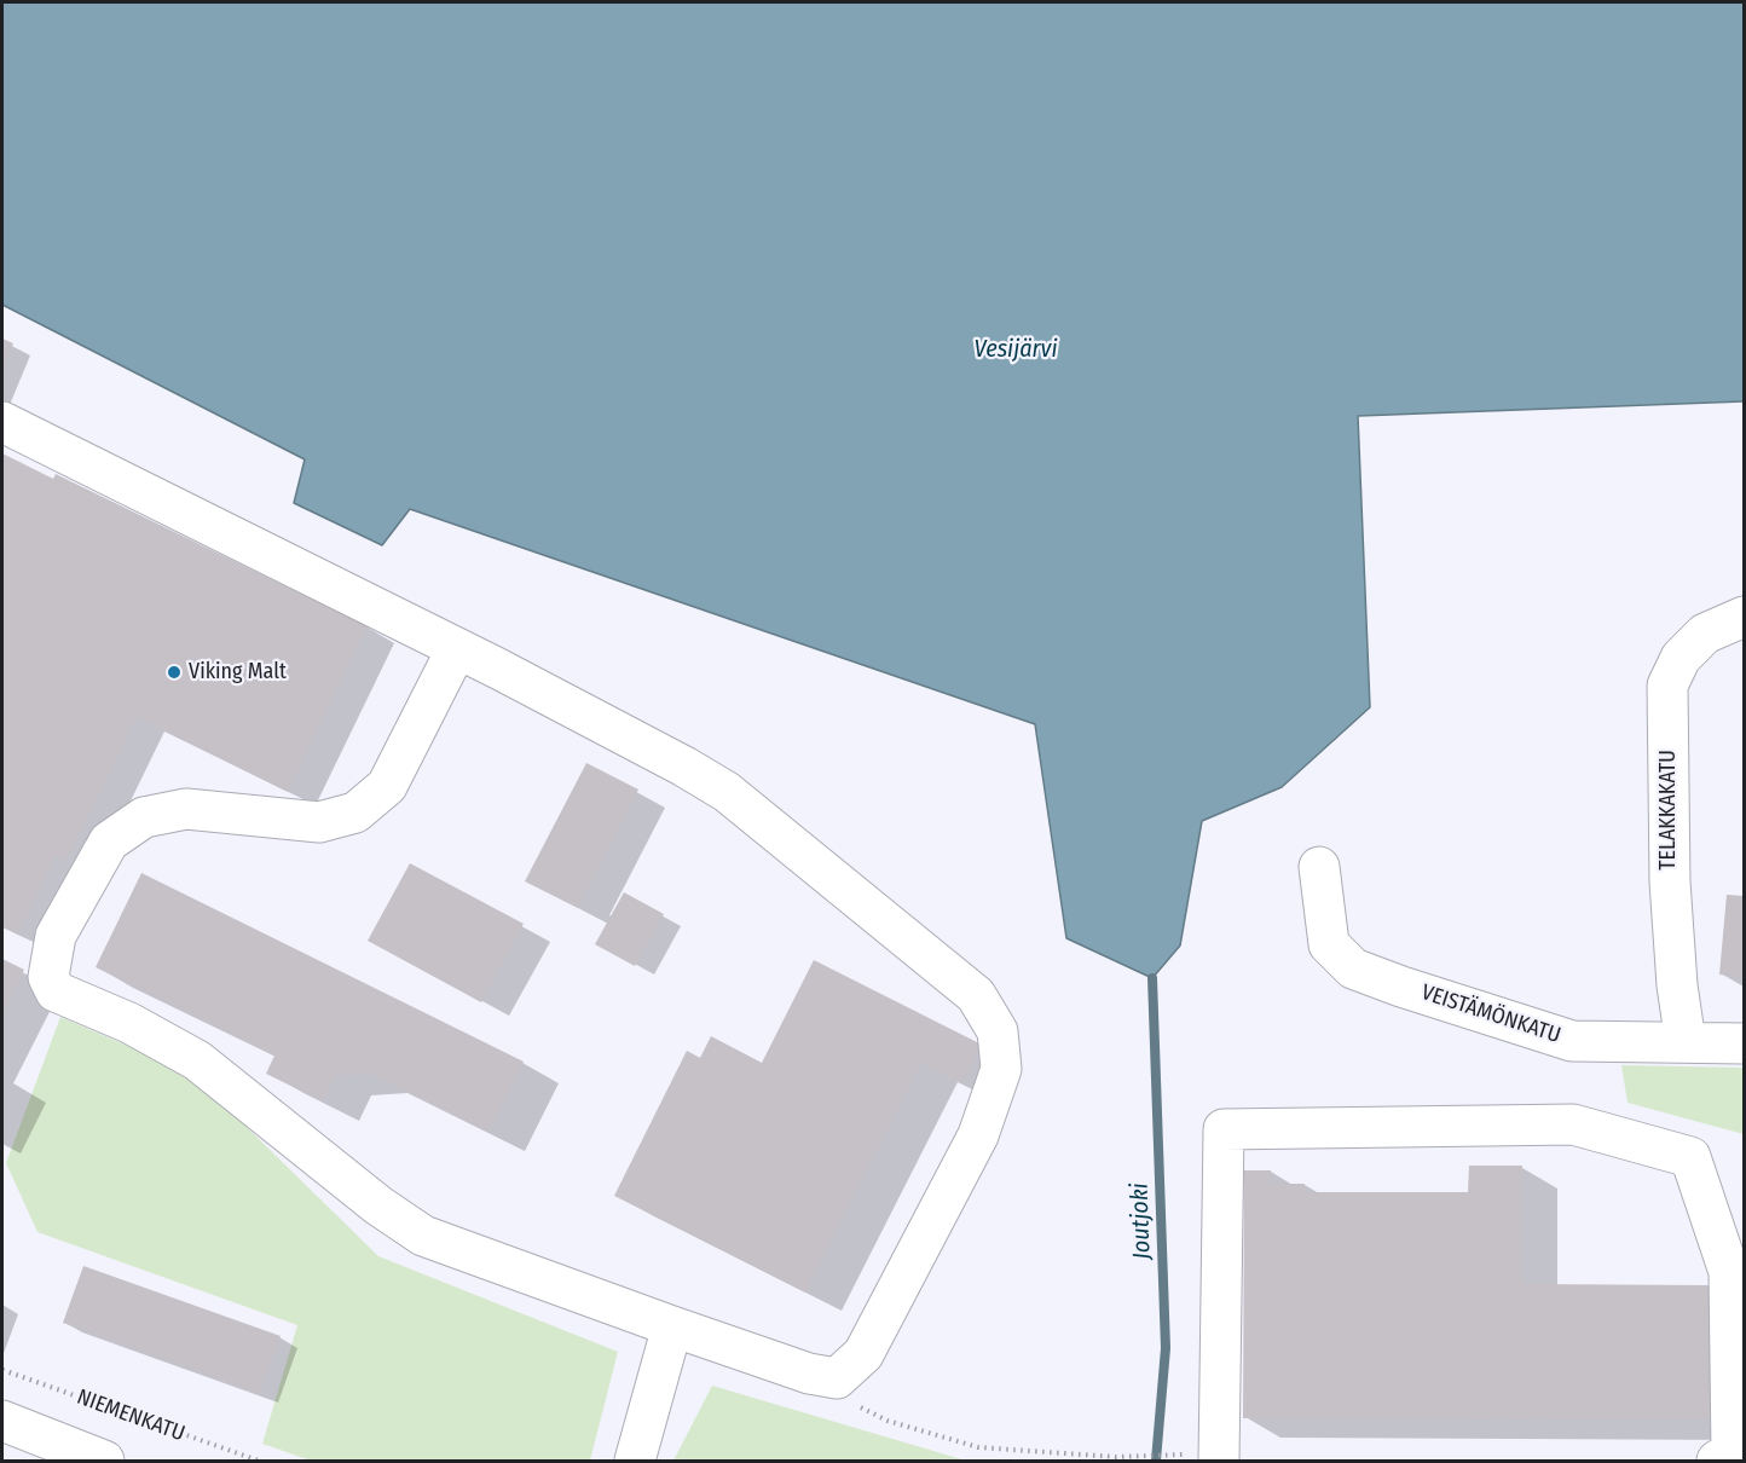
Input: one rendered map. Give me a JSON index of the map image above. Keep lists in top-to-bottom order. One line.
{"streets":{"street":["TELAKKAKATU","VEISTÄMÖNKATU"],"path":["NIEMENKATU"]},"crossings":[["TELAKKAKATU","VEISTÄMÖNKATU"]],"water":["Vesijärvi","Joutjoki"],"places":["Viking Malt"]}
